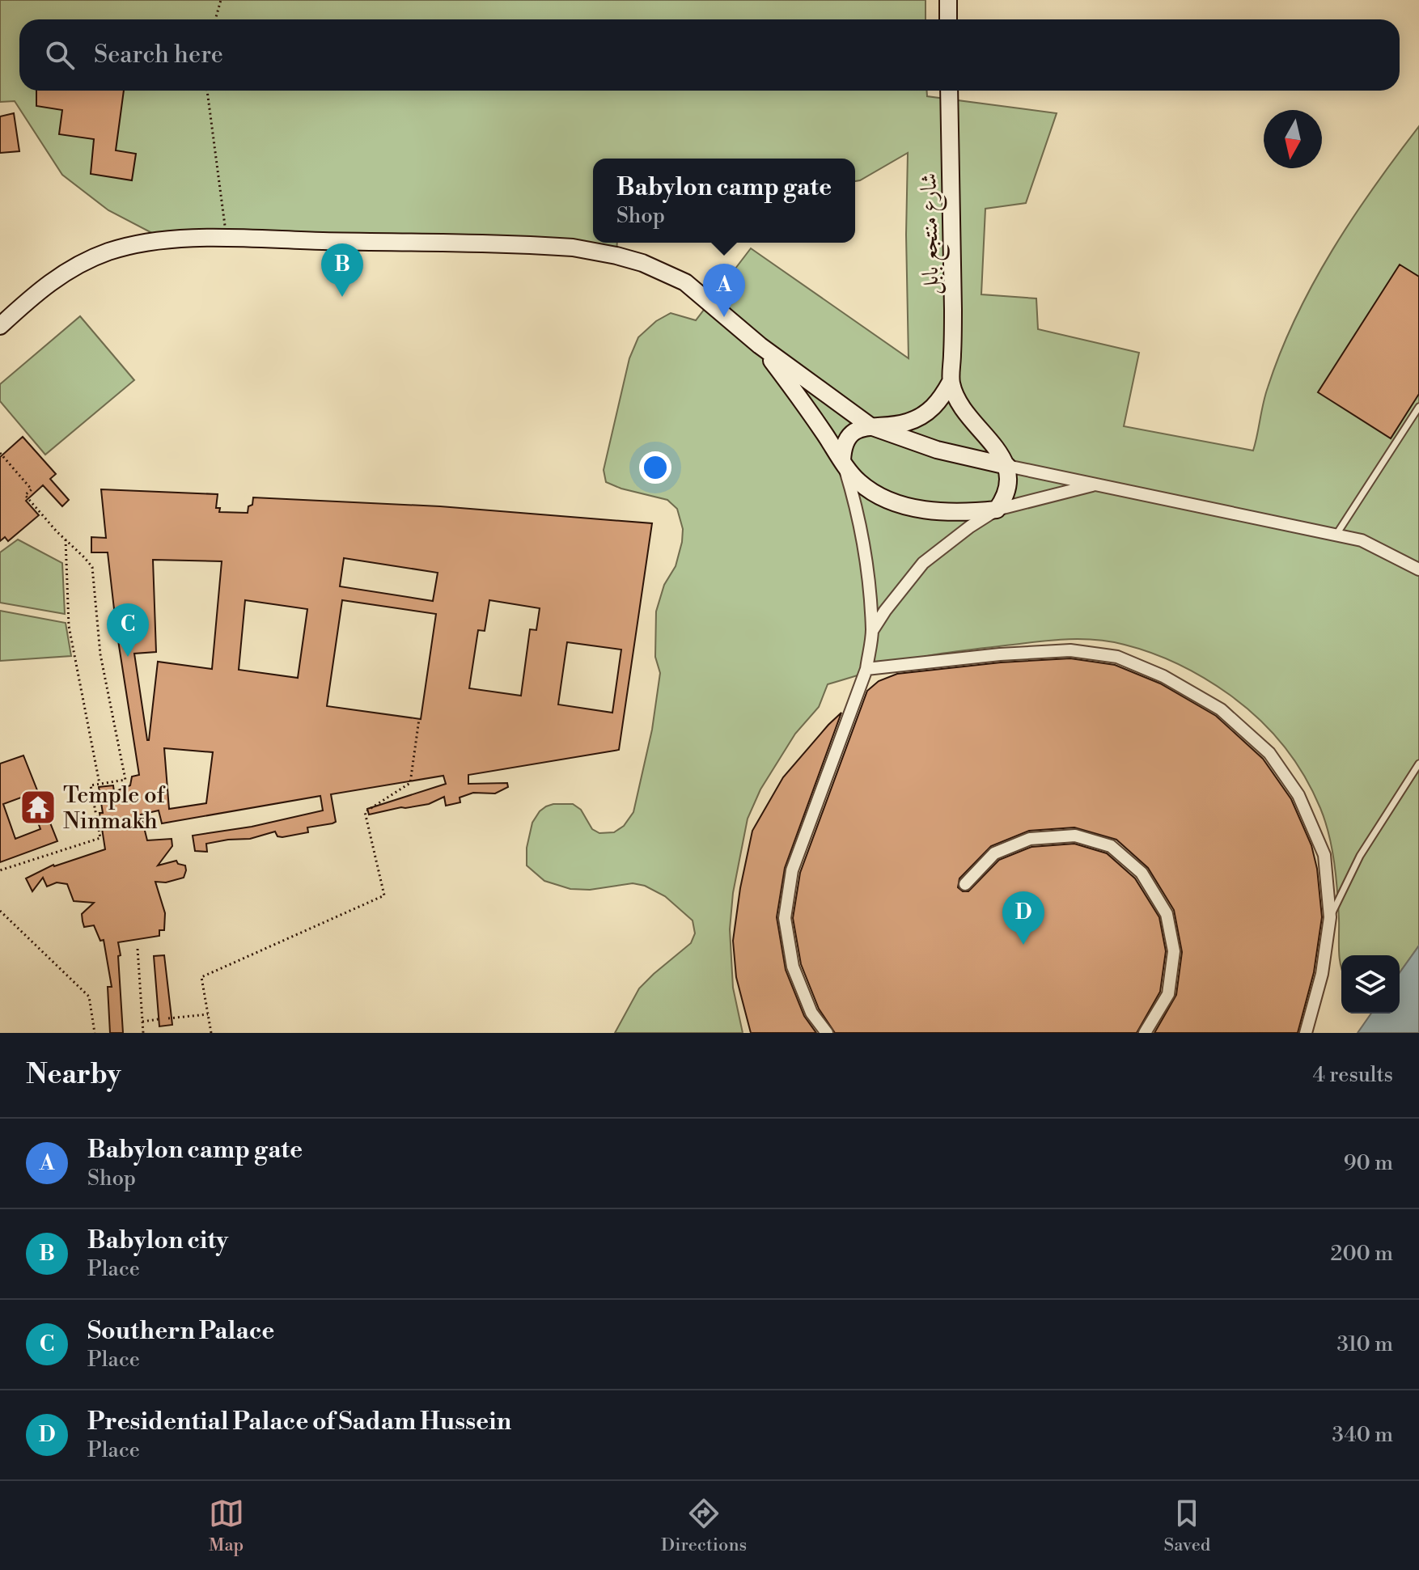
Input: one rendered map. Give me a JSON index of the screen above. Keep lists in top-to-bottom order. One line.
{"streets":{"street":["شارع منتجع بابل"]},"places":{"temple":["Temple of Ninmakh"]},"north":"bottom","page":{"search":"Search here","popup":["Babylon camp gate","Shop"],"pins":["B","A","C","D"],"heading":["Nearby","4 results"],"list":[{"mark":"A","name":"Babylon camp gate","note":"Shop","value":"90 m"},{"mark":"B","name":"Babylon city","note":"Place","value":"200 m"},{"mark":"C","name":"Southern Palace","note":"Place","value":"310 m"},{"mark":"D","name":"Presidential Palace of Sadam Hussein","note":"Place","value":"340 m"}],"nav":["Map","Directions","Saved"]}}
